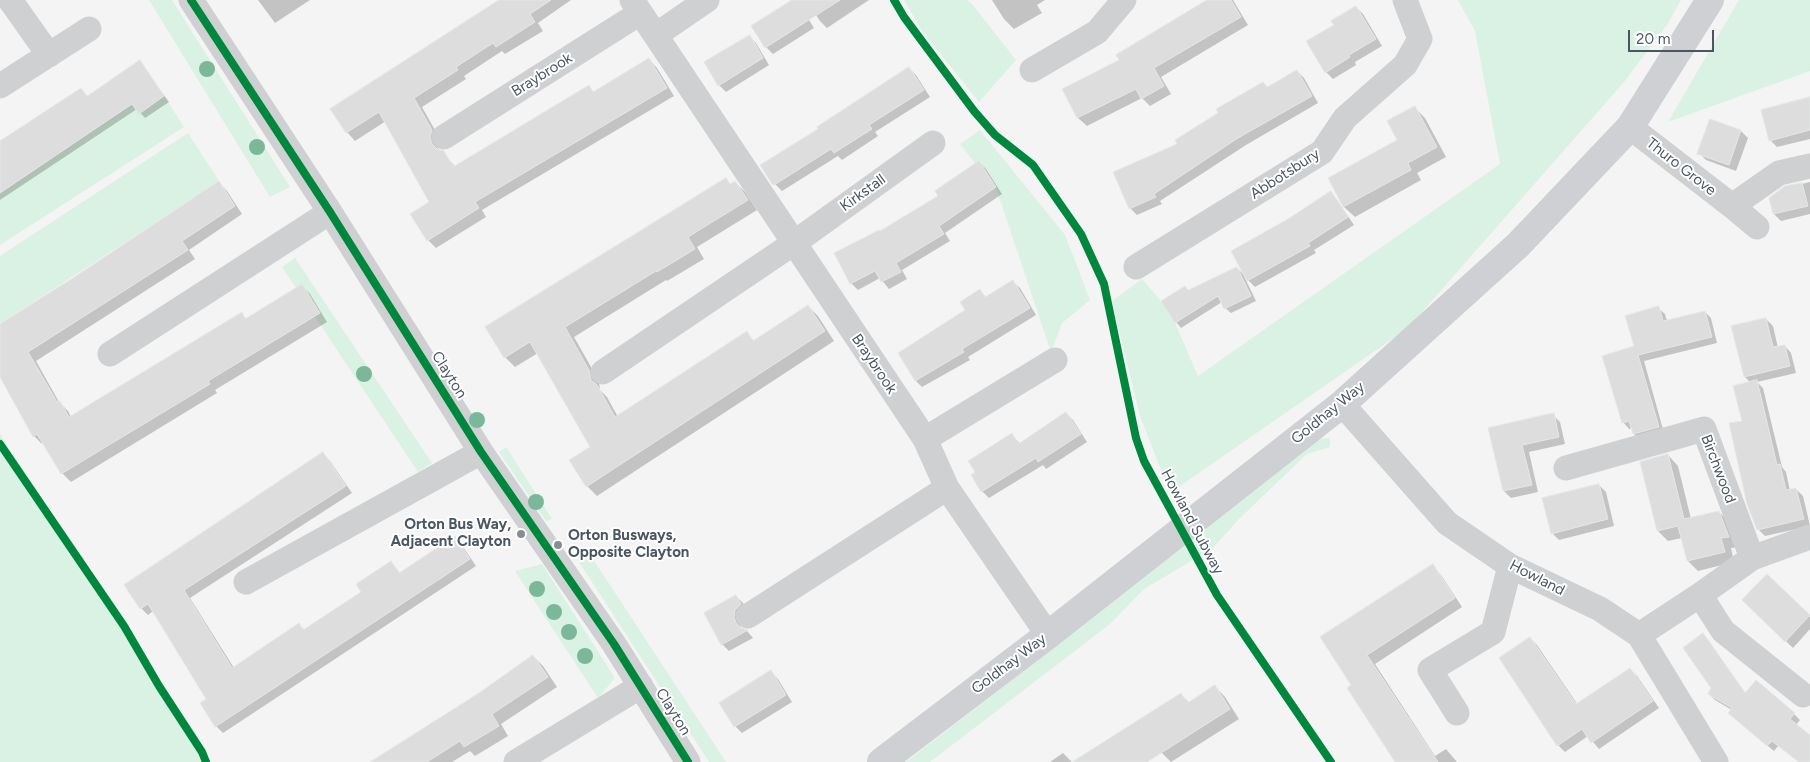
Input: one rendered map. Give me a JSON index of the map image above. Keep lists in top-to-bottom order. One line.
{"streets":{"street":["Braybrook","Thuro Grove","Abbotsbury","Kirkstall","Clayton","Goldhay Way","Birchwood","Howland"],"cycle path":["Howland Subway"]},"crossings":[["Braybrook","Kirkstall"],["Braybrook","Goldhay Way"],["Thuro Grove","Goldhay Way"],["Goldhay Way","Howland"]],"places":["Orton Bus Way, Adjacent Clayton","Orton Busways, Opposite Clayton"],"scale_bar":"20 m"}
